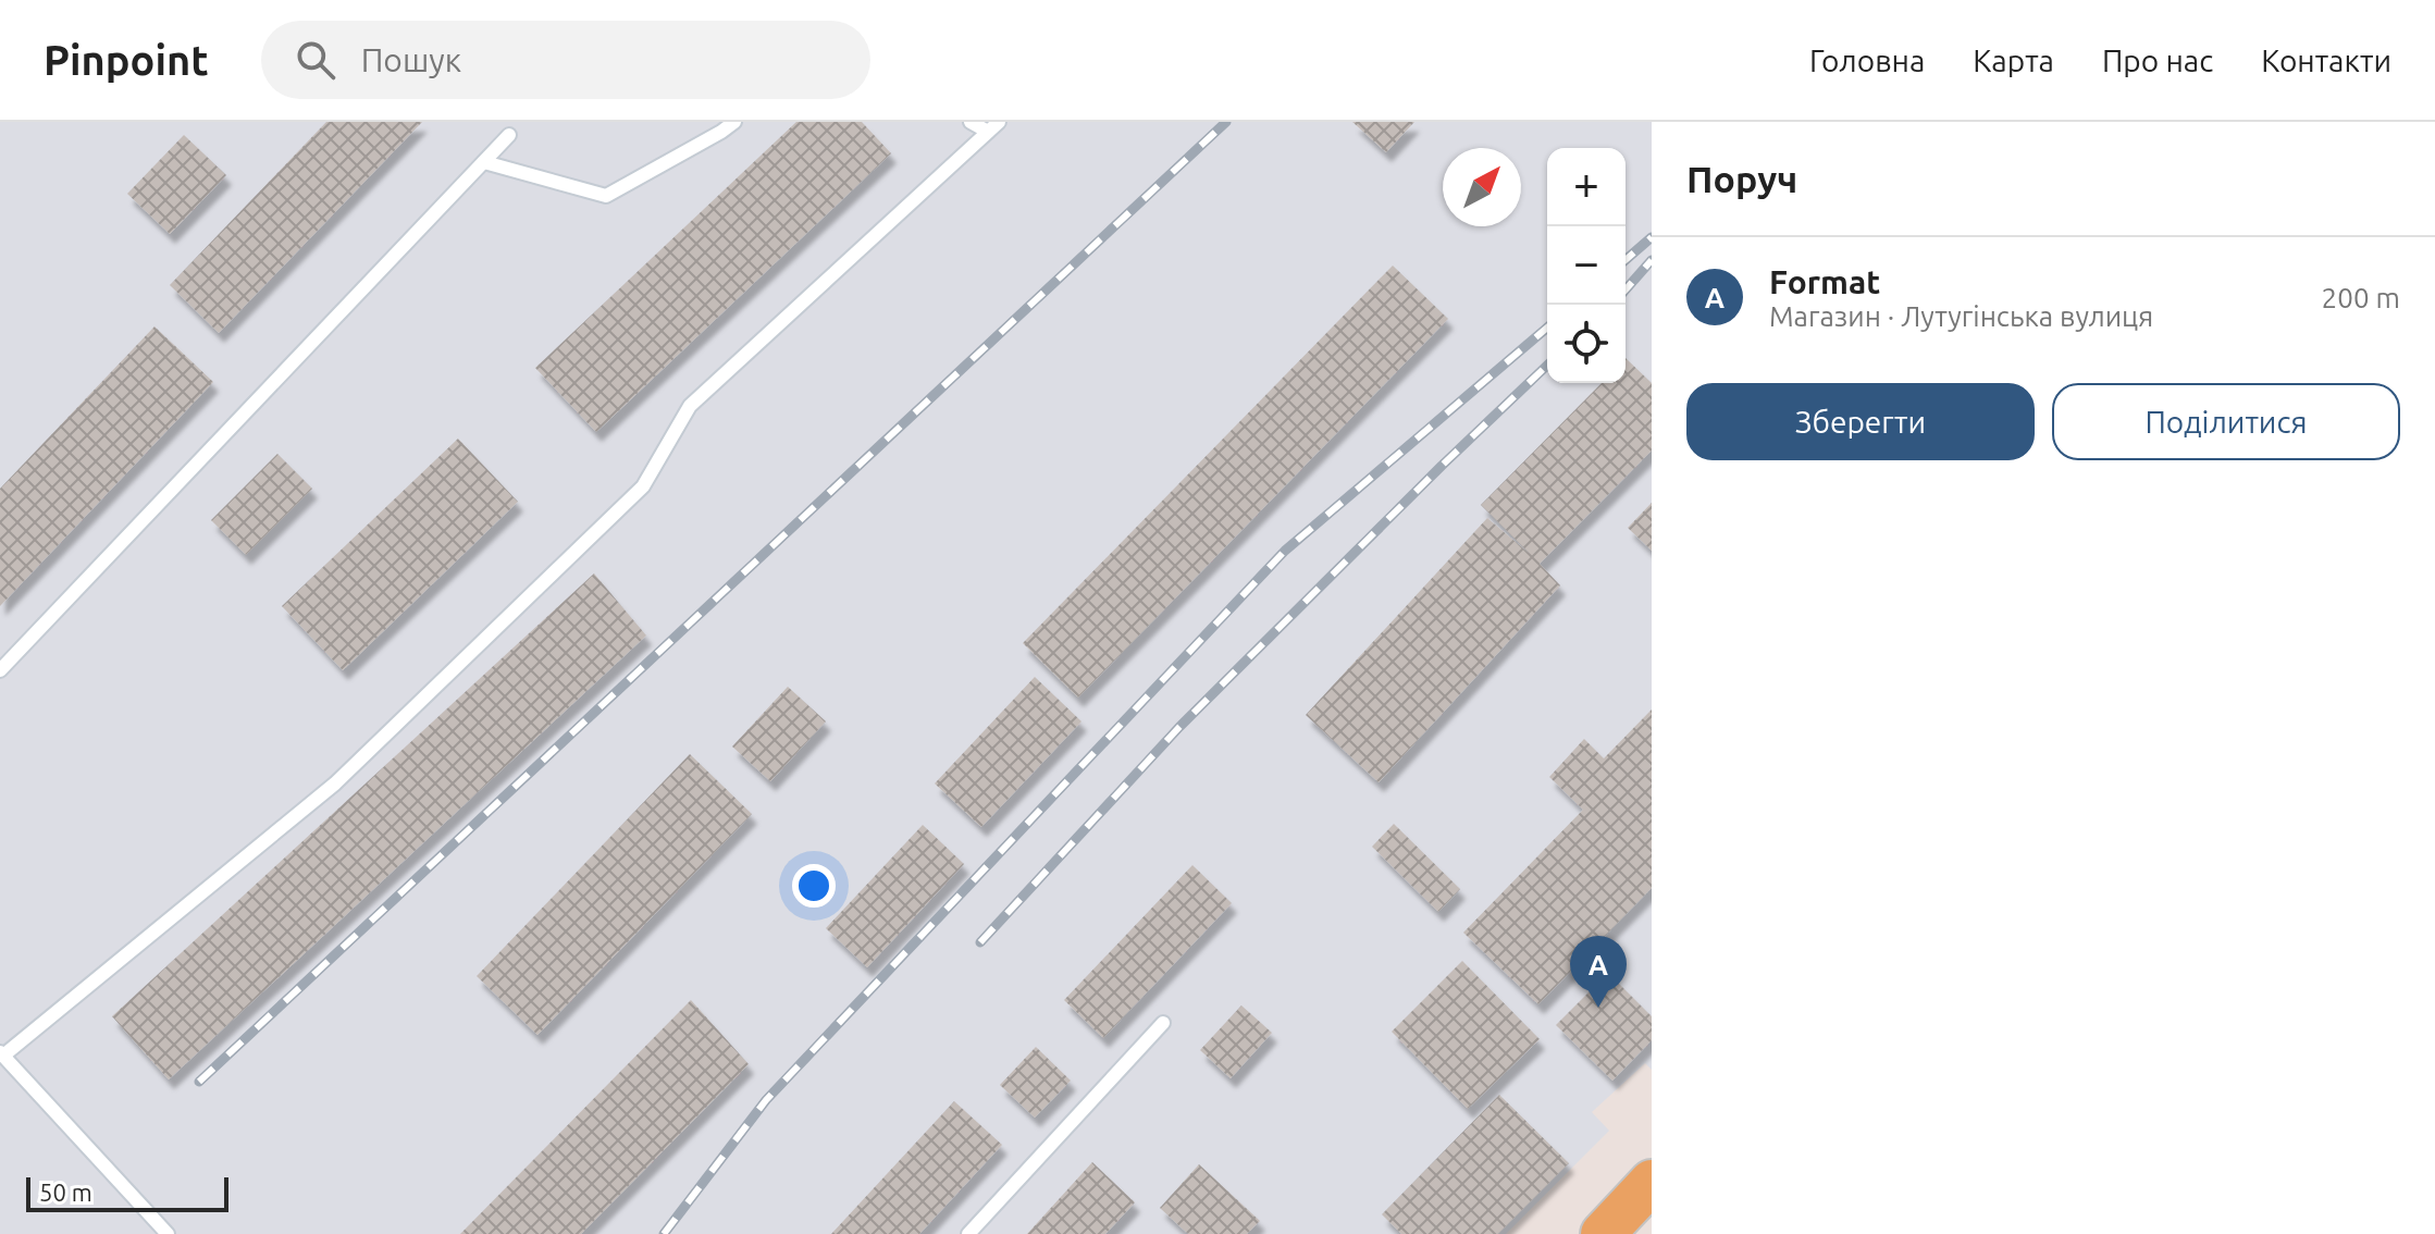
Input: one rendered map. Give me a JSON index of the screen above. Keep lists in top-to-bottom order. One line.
{"scale_bar":"50 m","north":"top right","page":{"header":"Pinpoint","search":"Пошук","nav":["Головна","Карта","Про нас","Контакти"],"heading":"Поруч","map_buttons":["+","−"],"list":[{"mark":"A","name":"Format","note":"Магазин · Лутугінська вулиця","value":"200 m"}],"buttons":["Зберегти","Поділитися"],"pins":"A","scale":"50 m"}}
